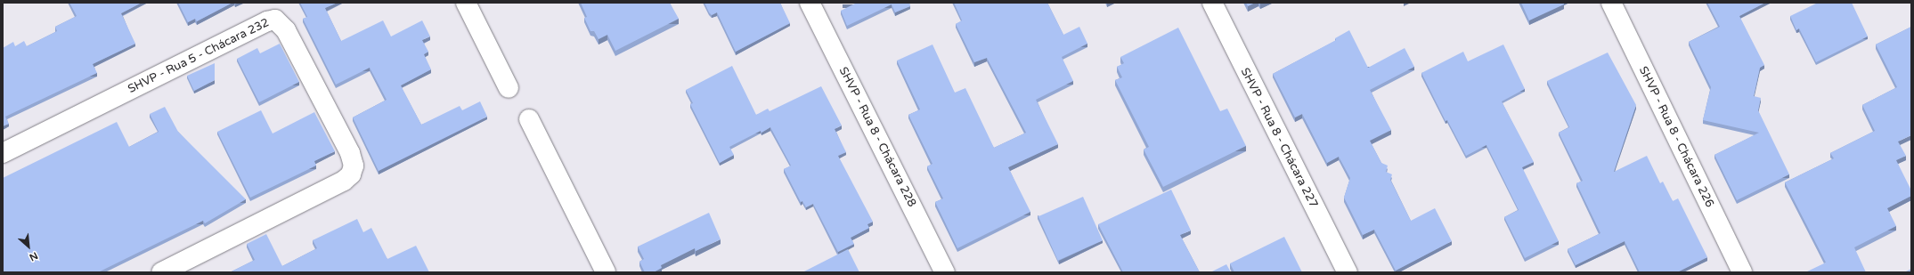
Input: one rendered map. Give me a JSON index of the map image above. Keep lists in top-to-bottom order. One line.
{"streets":{"street":["SHVP - Rua 5 - Chácara 232","SHVP - Rua 8 - Chácara 228","SHVP - Rua 8 - Chácara 226","SHVP - Rua 8 - Chácara 227"]},"north":"bottom right"}
